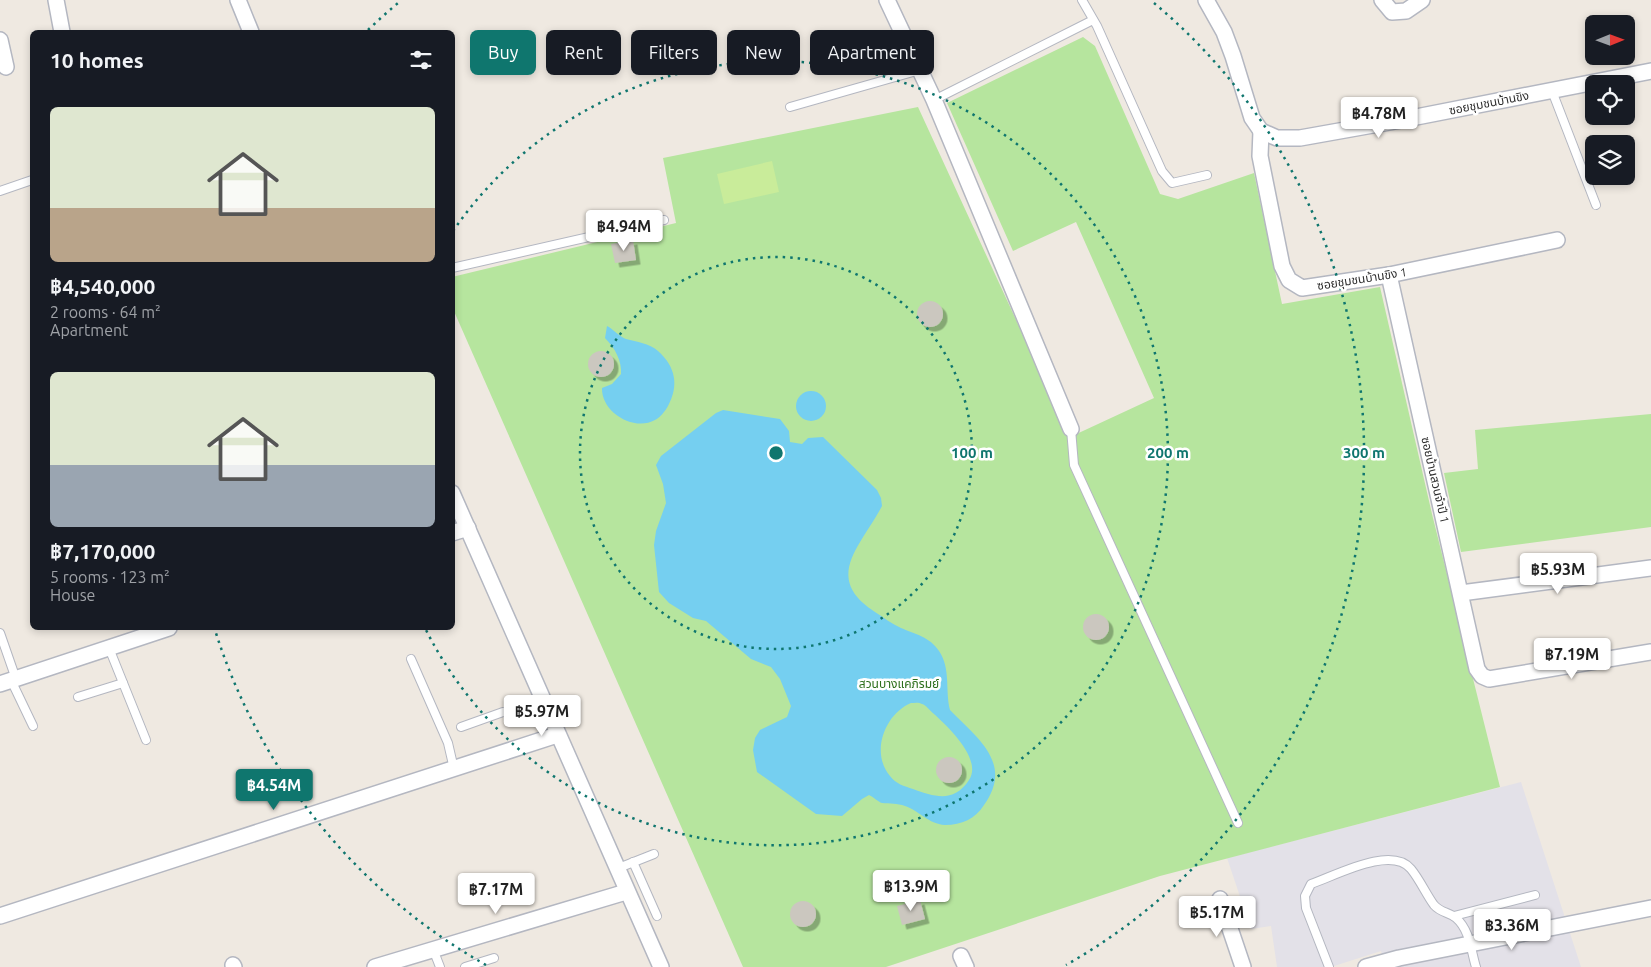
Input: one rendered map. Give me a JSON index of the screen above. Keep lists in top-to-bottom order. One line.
{"streets":{"street":["ซอยชุมชนบ้านขิง","ซอยชุมชนบ้านขิง 1","ซอยบ้านสวนจำปี 1"]},"crossings":[["ซอยชุมชนบ้านขิง","ซอยชุมชนบ้านขิง 1"],["ซอยชุมชนบ้านขิง 1","ซอยบ้านสวนจำปี 1"]],"parks":["สวนบางแคภิรมย์"],"north":"right","page":{"chip":["Buy","Rent","Filters","New","Apartment"],"heading":"10 homes","list":[{"name":"฿4,540,000","note":"2 rooms · 64 m² · Apartment"},{"name":"฿7,170,000","note":"5 rooms · 123 m² · House"}],"price":["฿4.78M","฿4.94M","฿5.93M","฿7.19M","฿5.97M","฿4.54M","฿13.9M","฿7.17M","฿5.17M","฿3.36M"]},"rings":["100 m","200 m","300 m"]}
